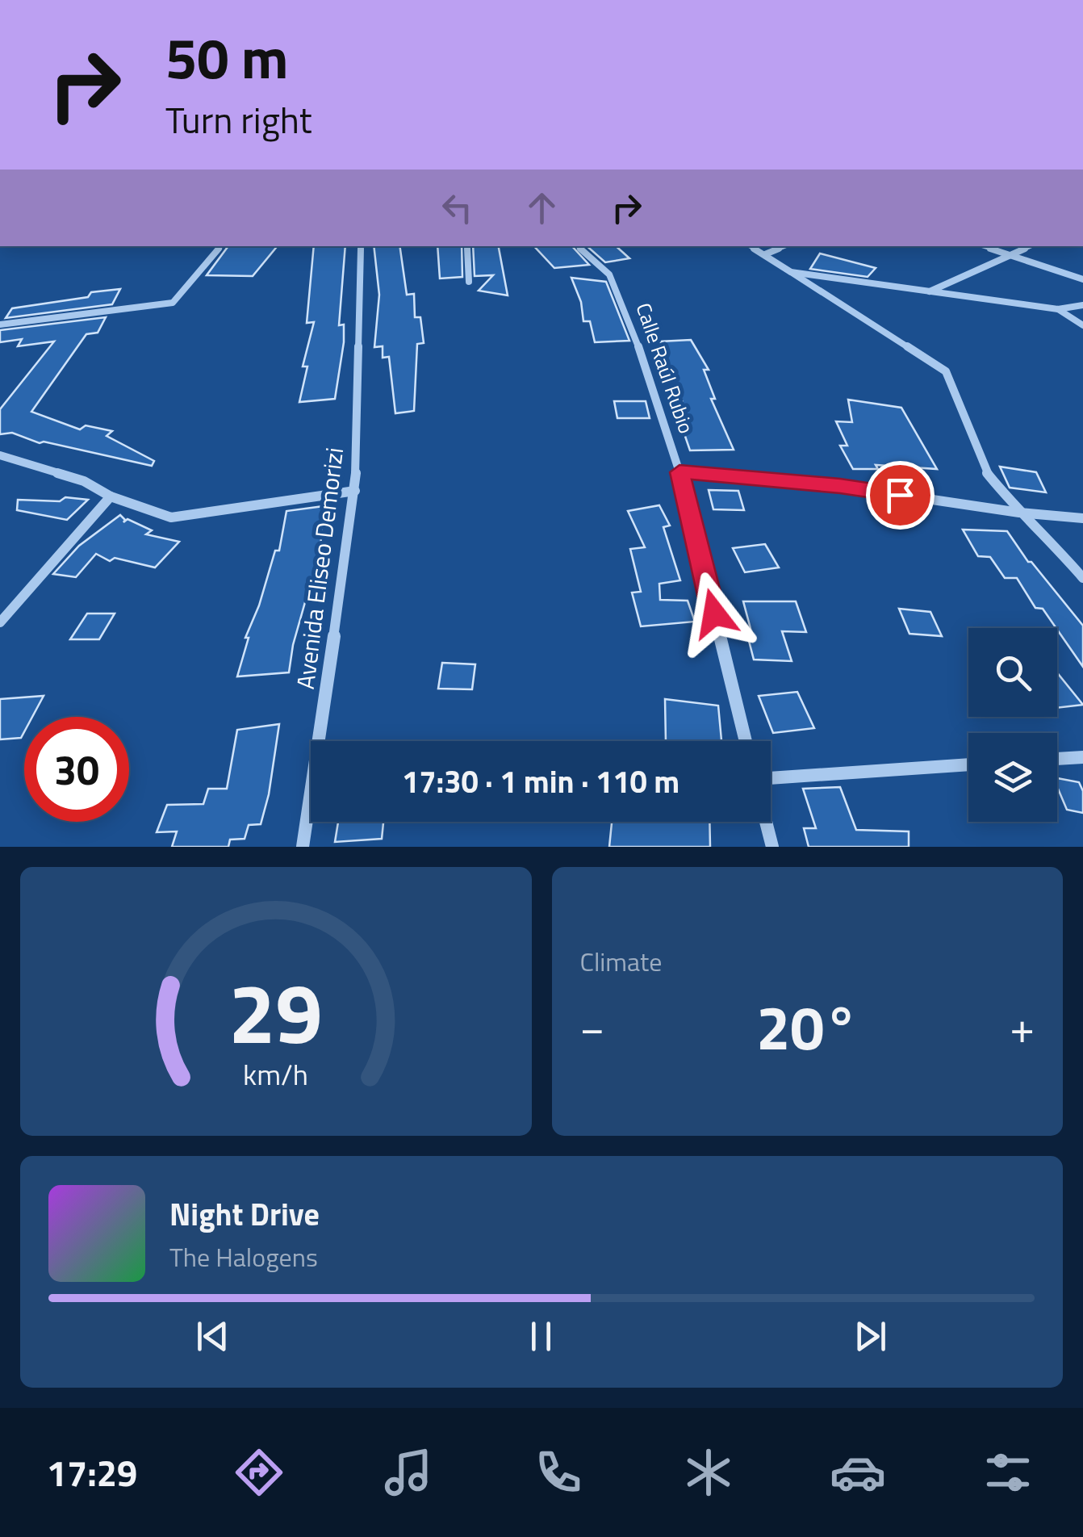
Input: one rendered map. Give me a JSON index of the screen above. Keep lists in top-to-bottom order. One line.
{"streets":{"street":["Calle Raúl Rubio","Avenida Eliseo Demorizi"]},"page":{"turn":["50 m","Turn right"],"limit":"30","trip":"17:30 · 1 min · 110 m","tile":"Climate","heat":["−","20°","+"],"song":["Night Drive","The Halogens"],"tabs":"17:29","gauge":["29","km/h"]}}
